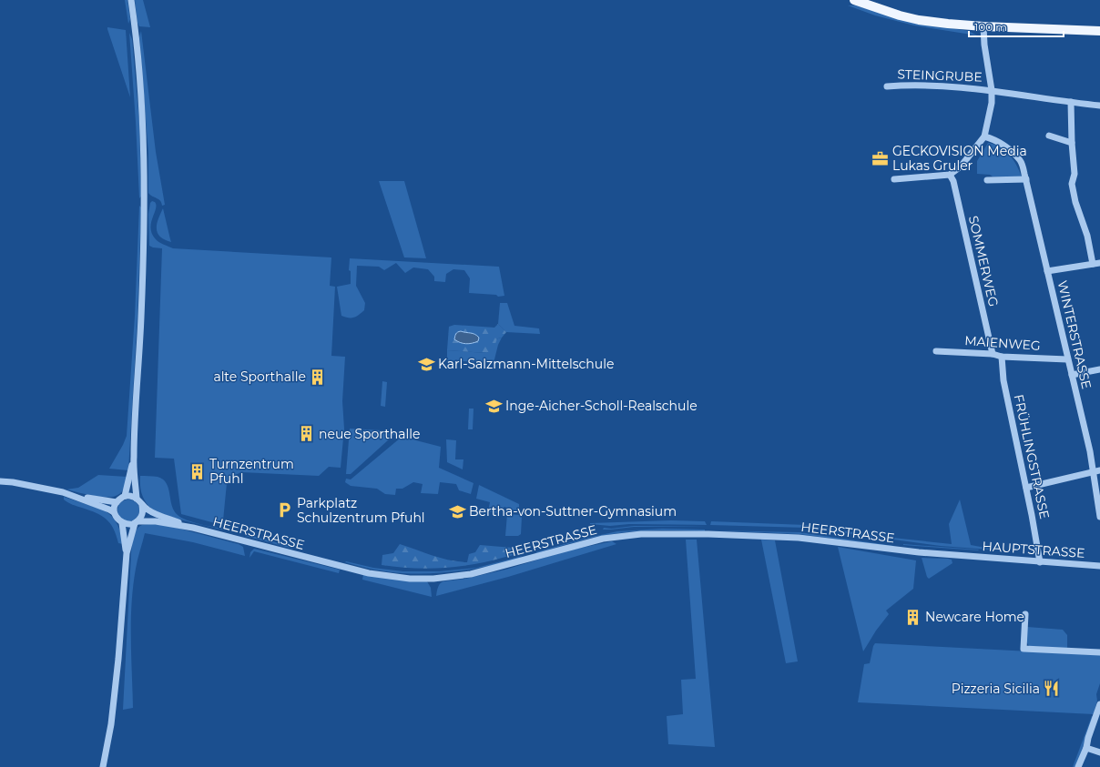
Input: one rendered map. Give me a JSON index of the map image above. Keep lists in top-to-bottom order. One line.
{"streets":{"street":["STEINGRUBE","SOMMERWEG","WINTERSTRASSE","MAIENWEG","FRÜHLINGSTRASSE","HEERSTRASSE","HAUPTSTRASSE"]},"crossings":[["SOMMERWEG","MAIENWEG"],["WINTERSTRASSE","MAIENWEG"],["MAIENWEG","FRÜHLINGSTRASSE"],["FRÜHLINGSTRASSE","HAUPTSTRASSE"],["HEERSTRASSE","HAUPTSTRASSE"]],"places":{"office":["GECKOVISION Media Lukas Gruler"],"school or university":["Karl-Salzmann-Mittelschule","Inge-Aicher-Scholl-Realschule","Bertha-von-Suttner-Gymnasium"],"building":["alte Sporthalle","neue Sporthalle","Turnzentrum Pfuhl","Newcare Home"],"parking":["Parkplatz Schulzentrum Pfuhl"],"restaurant":["Pizzeria Sicilia"]},"scale_bar":"100 m"}
